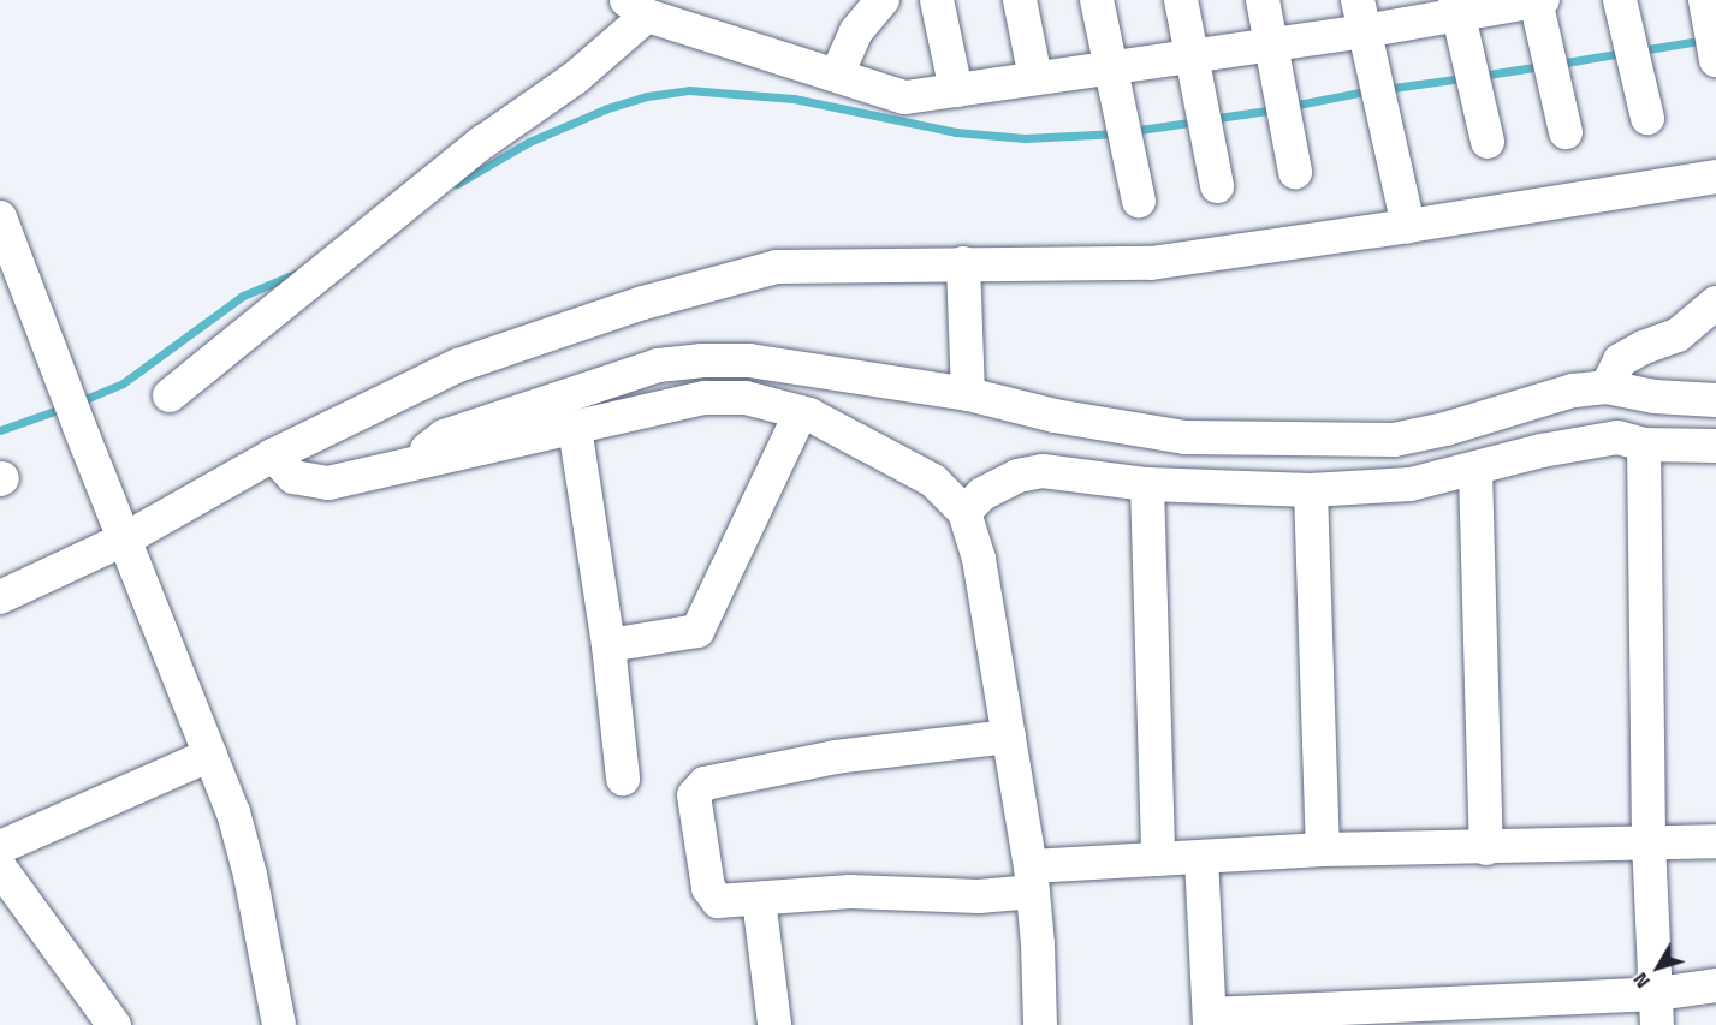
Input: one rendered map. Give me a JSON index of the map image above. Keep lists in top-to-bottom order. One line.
{"north":"bottom left"}
